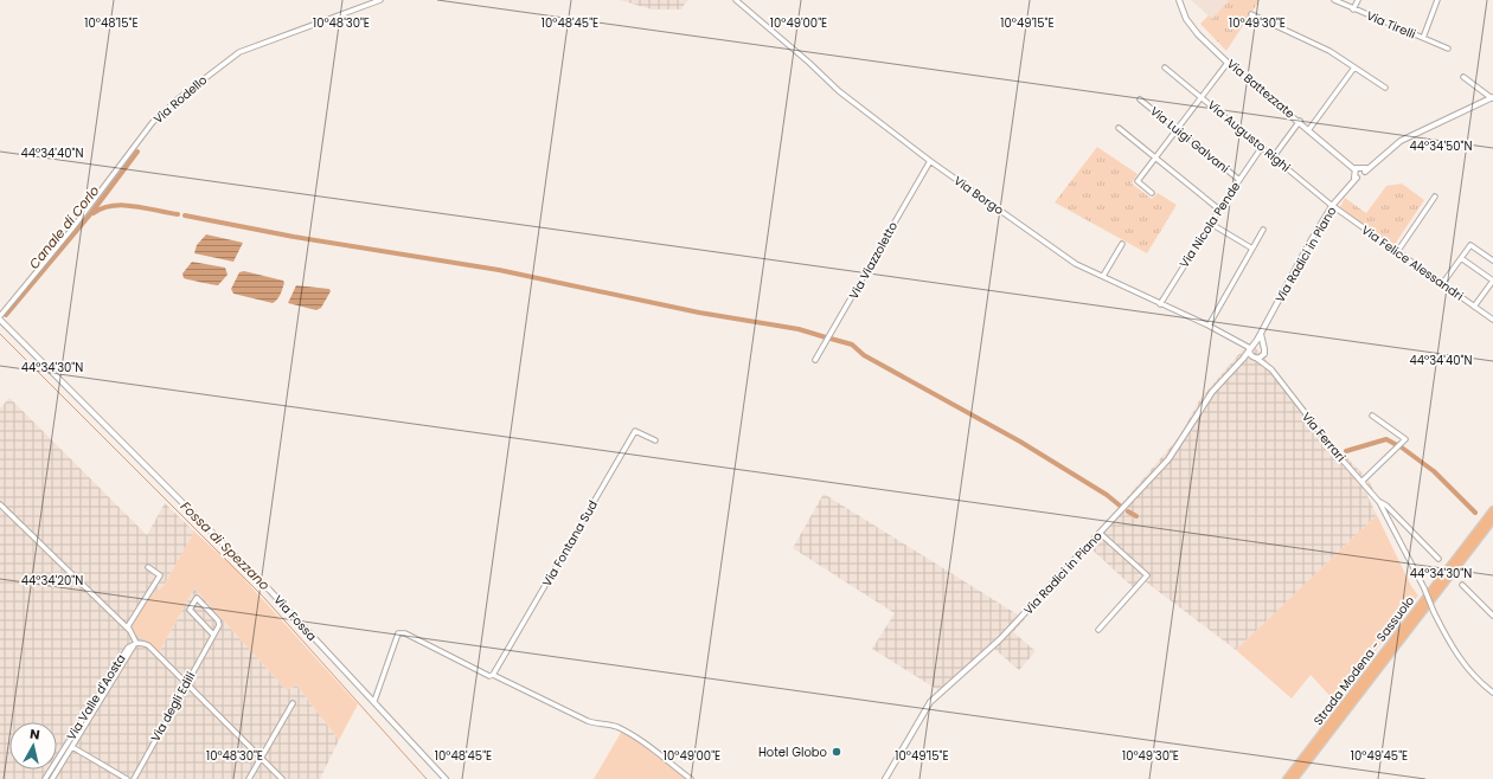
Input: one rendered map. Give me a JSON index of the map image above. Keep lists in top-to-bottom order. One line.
{"streets":{"highway":["Strada Modena - Sassuolo"],"street":["Via Tirelli","Via Battezzate","Via Rodello","Via Augusto Righi","Via Luigi Galvani","Via Borgo","Via Nicola Pende","Via Radici in Piano","Via Viazzoletto","Via Felice Alessandri","Via Ferrari","Via Fontana Sud","Via Fossa","Via Valle d'Aosta","Via degli Edili"]},"crossings":[["Via Battezzate","Via Radici in Piano"],["Via Rodello","Via Fossa"],["Via Augusto Righi","Via Nicola Pende"],["Via Augusto Righi","Via Radici in Piano"],["Via Augusto Righi","Via Felice Alessandri"],["Via Luigi Galvani","Via Nicola Pende"],["Via Borgo","Via Nicola Pende"],["Via Borgo","Via Radici in Piano"],["Via Borgo","Via Viazzoletto"],["Via Radici in Piano","Via Felice Alessandri"],["Via Radici in Piano","Via Ferrari"]],"water":["Canale di Corlo","Fossa di Spezzano"],"places":["Hotel Globo"],"north":"top","coordinates":["10°48'15\"E","10°48'30\"E","10°48'45\"E","10°49'00\"E","10°49'15\"E","10°49'30\"E","44°34'50\"N","44°34'40\"N","44°34'30\"N","44°34'20\"N","10°49'45\"E"]}
